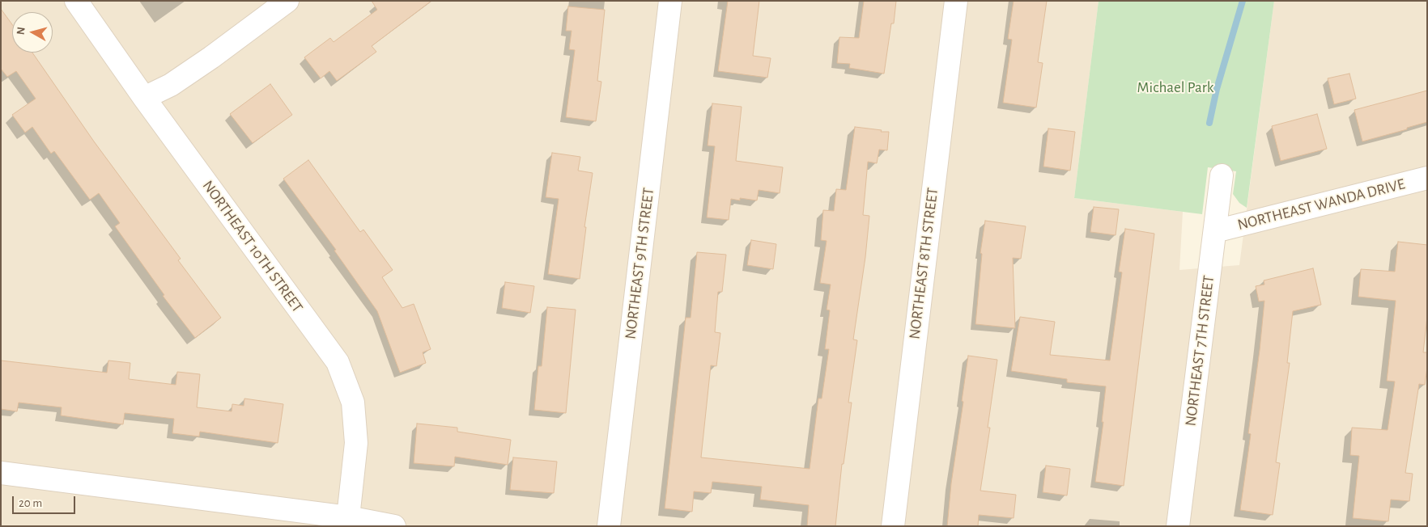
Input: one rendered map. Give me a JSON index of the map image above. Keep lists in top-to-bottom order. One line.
{"streets":{"street":["NORTHEAST WANDA DRIVE","NORTHEAST 10TH STREET","NORTHEAST 9TH STREET","NORTHEAST 8TH STREET","NORTHEAST 7TH STREET"]},"crossings":[["NORTHEAST WANDA DRIVE","NORTHEAST 7TH STREET"]],"parks":["Michael Park"],"scale_bar":"20 m","north":"left"}
